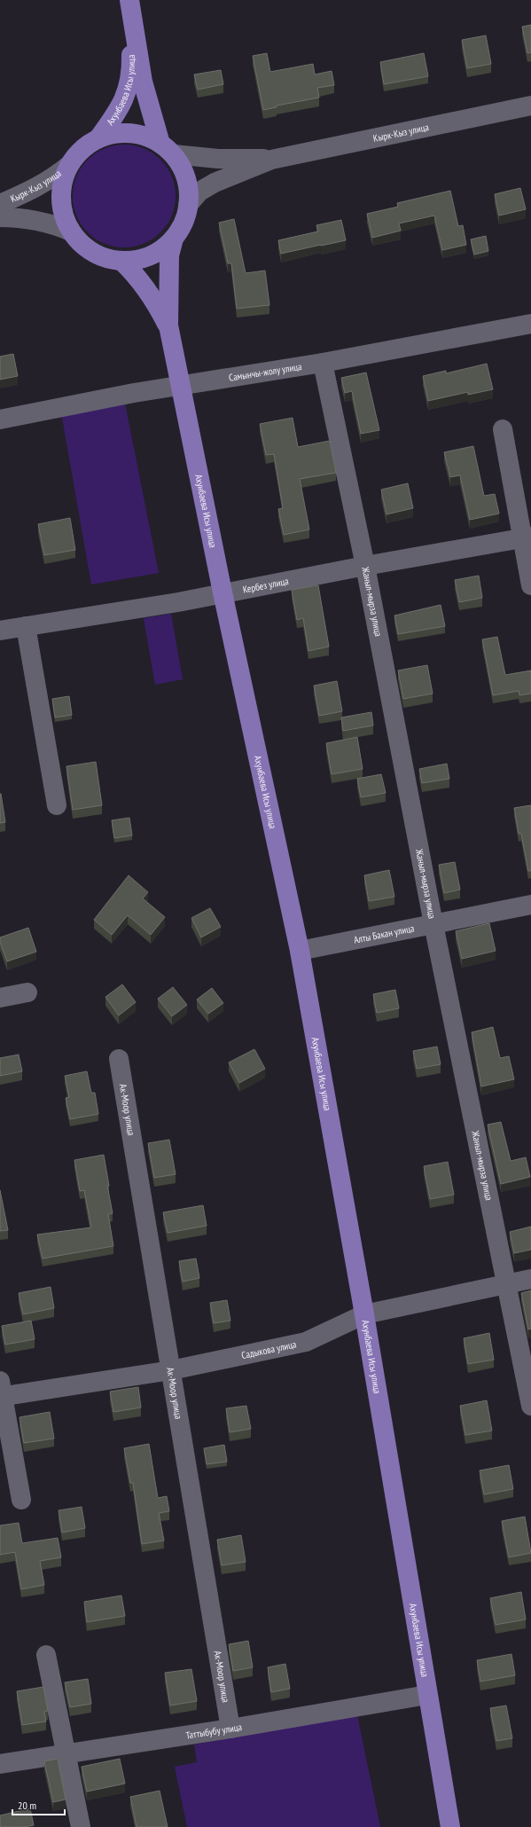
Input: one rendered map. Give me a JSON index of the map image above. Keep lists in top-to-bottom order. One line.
{"streets":{"main road":["Ахунбаева Исы улица"],"street":["Кырк-Кыз улица","Самынчы-жолу улица","Кербез улица","Жаныл-мырза улица","Алты Бакан улица","Ак-Моор улица","Садыкова улица","Таттыбубу улица"]},"crossings":[["Ахунбаева Исы улица","Кырк-Кыз улица"],["Ахунбаева Исы улица","Самынчы-жолу улица"],["Ахунбаева Исы улица","Кербез улица"],["Ахунбаева Исы улица","Алты Бакан улица"],["Ахунбаева Исы улица","Садыкова улица"],["Ахунбаева Исы улица","Таттыбубу улица"],["Самынчы-жолу улица","Жаныл-мырза улица"],["Кербез улица","Жаныл-мырза улица"],["Жаныл-мырза улица","Алты Бакан улица"],["Жаныл-мырза улица","Садыкова улица"],["Ак-Моор улица","Садыкова улица"],["Ак-Моор улица","Таттыбубу улица"]],"scale_bar":"20 m"}
